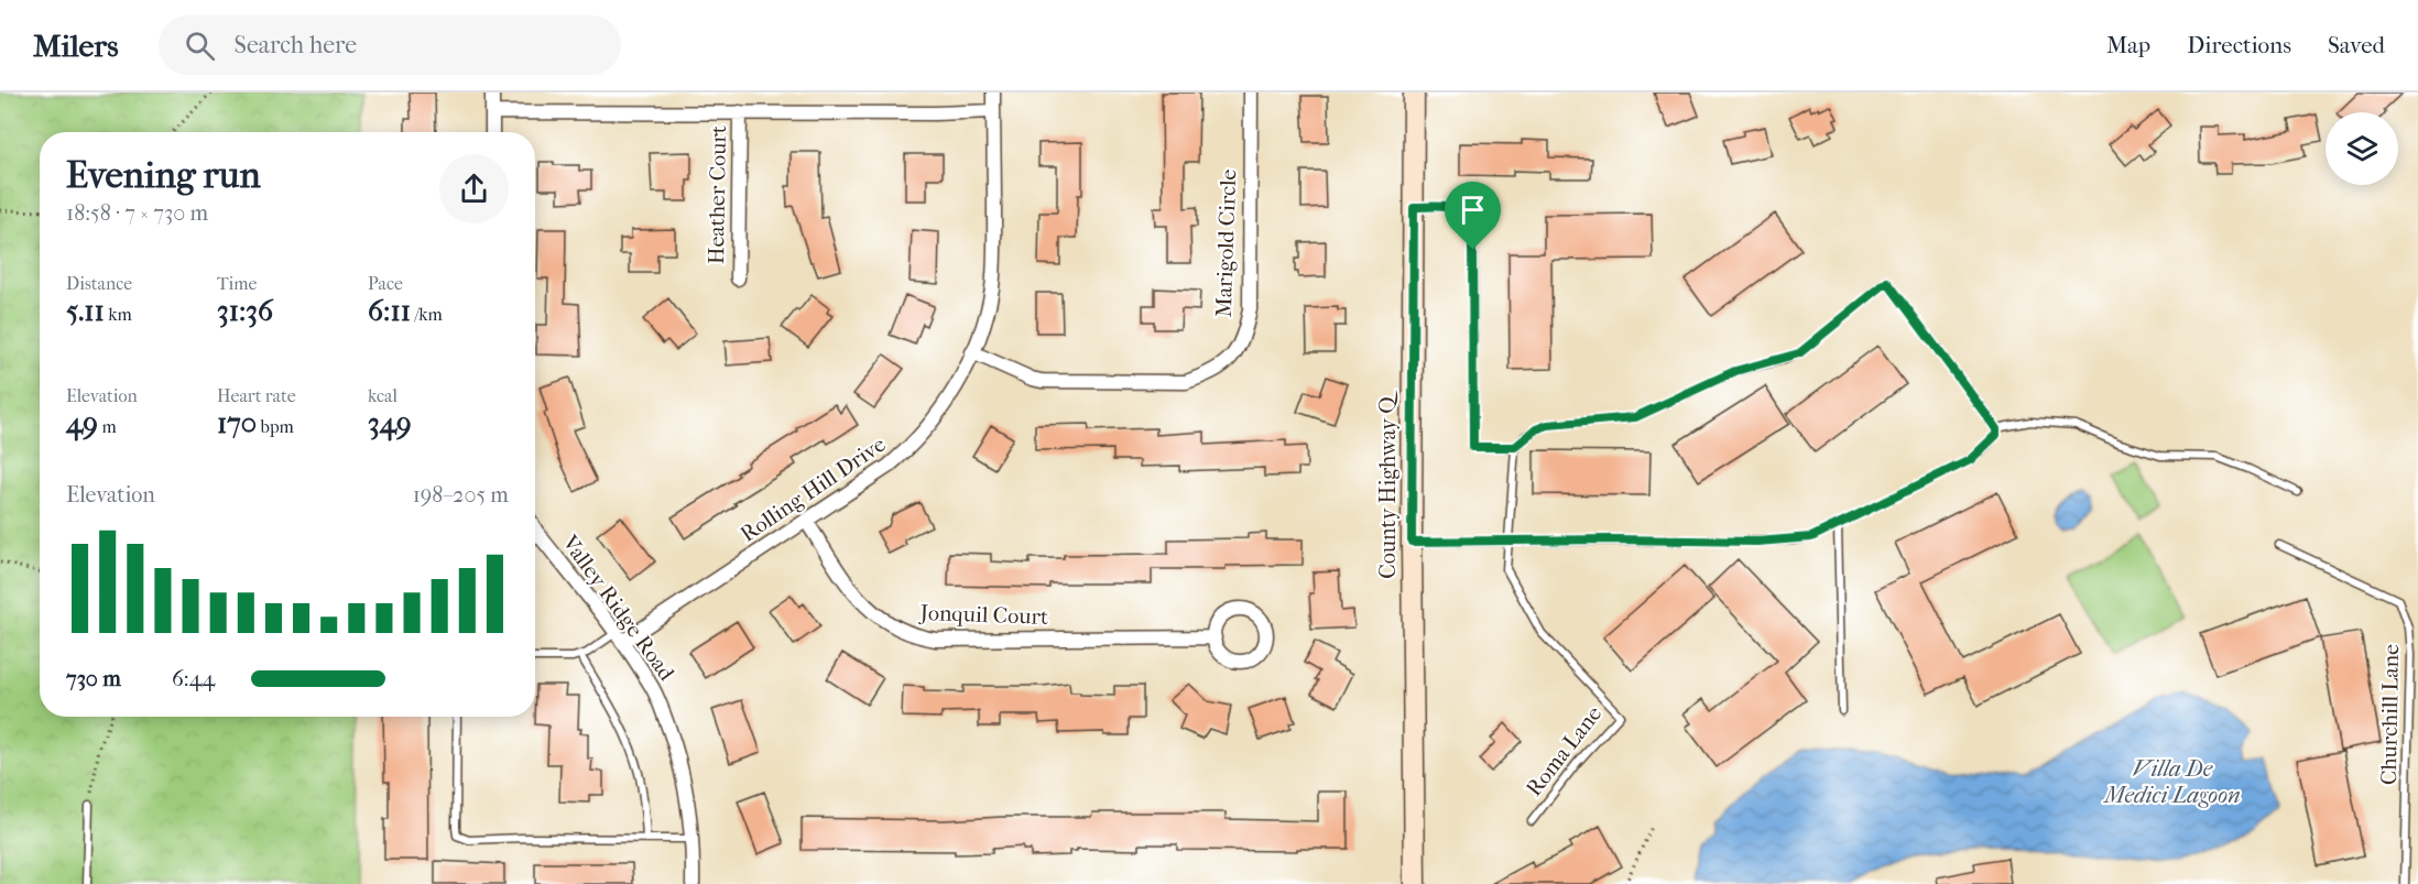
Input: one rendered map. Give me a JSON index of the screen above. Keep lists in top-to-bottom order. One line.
{"streets":{"main road":["County Highway Q"],"street":["Heather Court","Marigold Circle","Rolling Hill Drive","Valley Ridge Road","Jonquil Court"],"lane":["Churchill Lane","Roma Lane"]},"crossings":[["Marigold Circle","Rolling Hill Drive"],["Rolling Hill Drive","Valley Ridge Road"],["Rolling Hill Drive","Jonquil Court"]],"water":["Villa De Medici Lagoon"],"page":{"header":"Milers","search":"Search here","nav":["Map","Directions","Saved"],"heading":["Evening run","18:58 · 7 × 730 m"],"stats":[["Distance","5.11 km"],["Time","31:36"],["Pace","6:11 /km"],["Elevation","49 m"],["Heart rate","170 bpm"],["kcal","349"]],"chart":["Elevation","198–205 m"],"list":[{"name":"730 m","note":"6:44"}]}}
